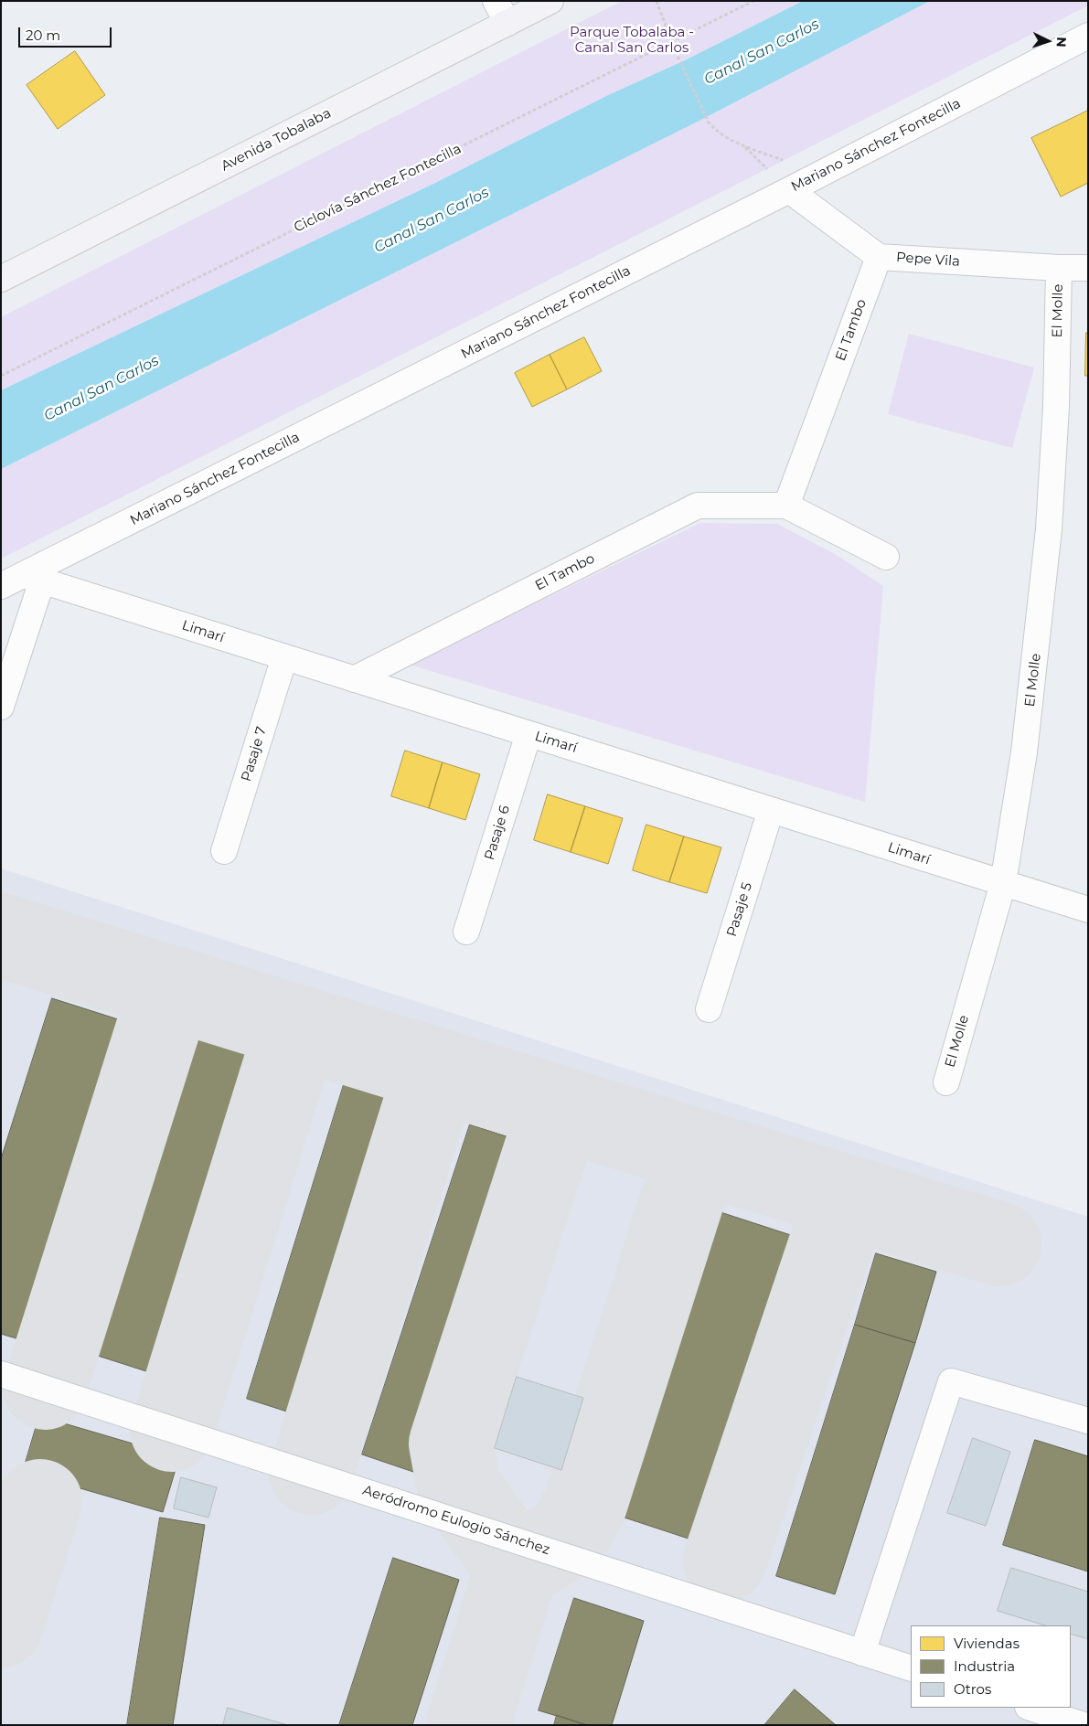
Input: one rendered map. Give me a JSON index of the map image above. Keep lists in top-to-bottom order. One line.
{"streets":{"main road":["Avenida Tobalaba"],"street":["Mariano Sánchez Fontecilla","Pepe Vila","El Molle","El Tambo","Limarí","Pasaje 7","Pasaje 6","Pasaje 5","Aeródromo Eulogio Sánchez"],"path":["Ciclovía Sánchez Fontecilla"]},"crossings":[["Mariano Sánchez Fontecilla","Pepe Vila"],["Mariano Sánchez Fontecilla","Limarí"],["Pepe Vila","El Molle"],["Pepe Vila","El Tambo"],["El Molle","Limarí"],["El Tambo","Limarí"],["Limarí","Pasaje 7"],["Limarí","Pasaje 6"],["Limarí","Pasaje 5"]],"water":["Canal San Carlos"],"parks":["Parque Tobalaba - Canal San Carlos"],"legend":["Viviendas","Industria","Otros"],"scale_bar":"20 m","north":"right"}
